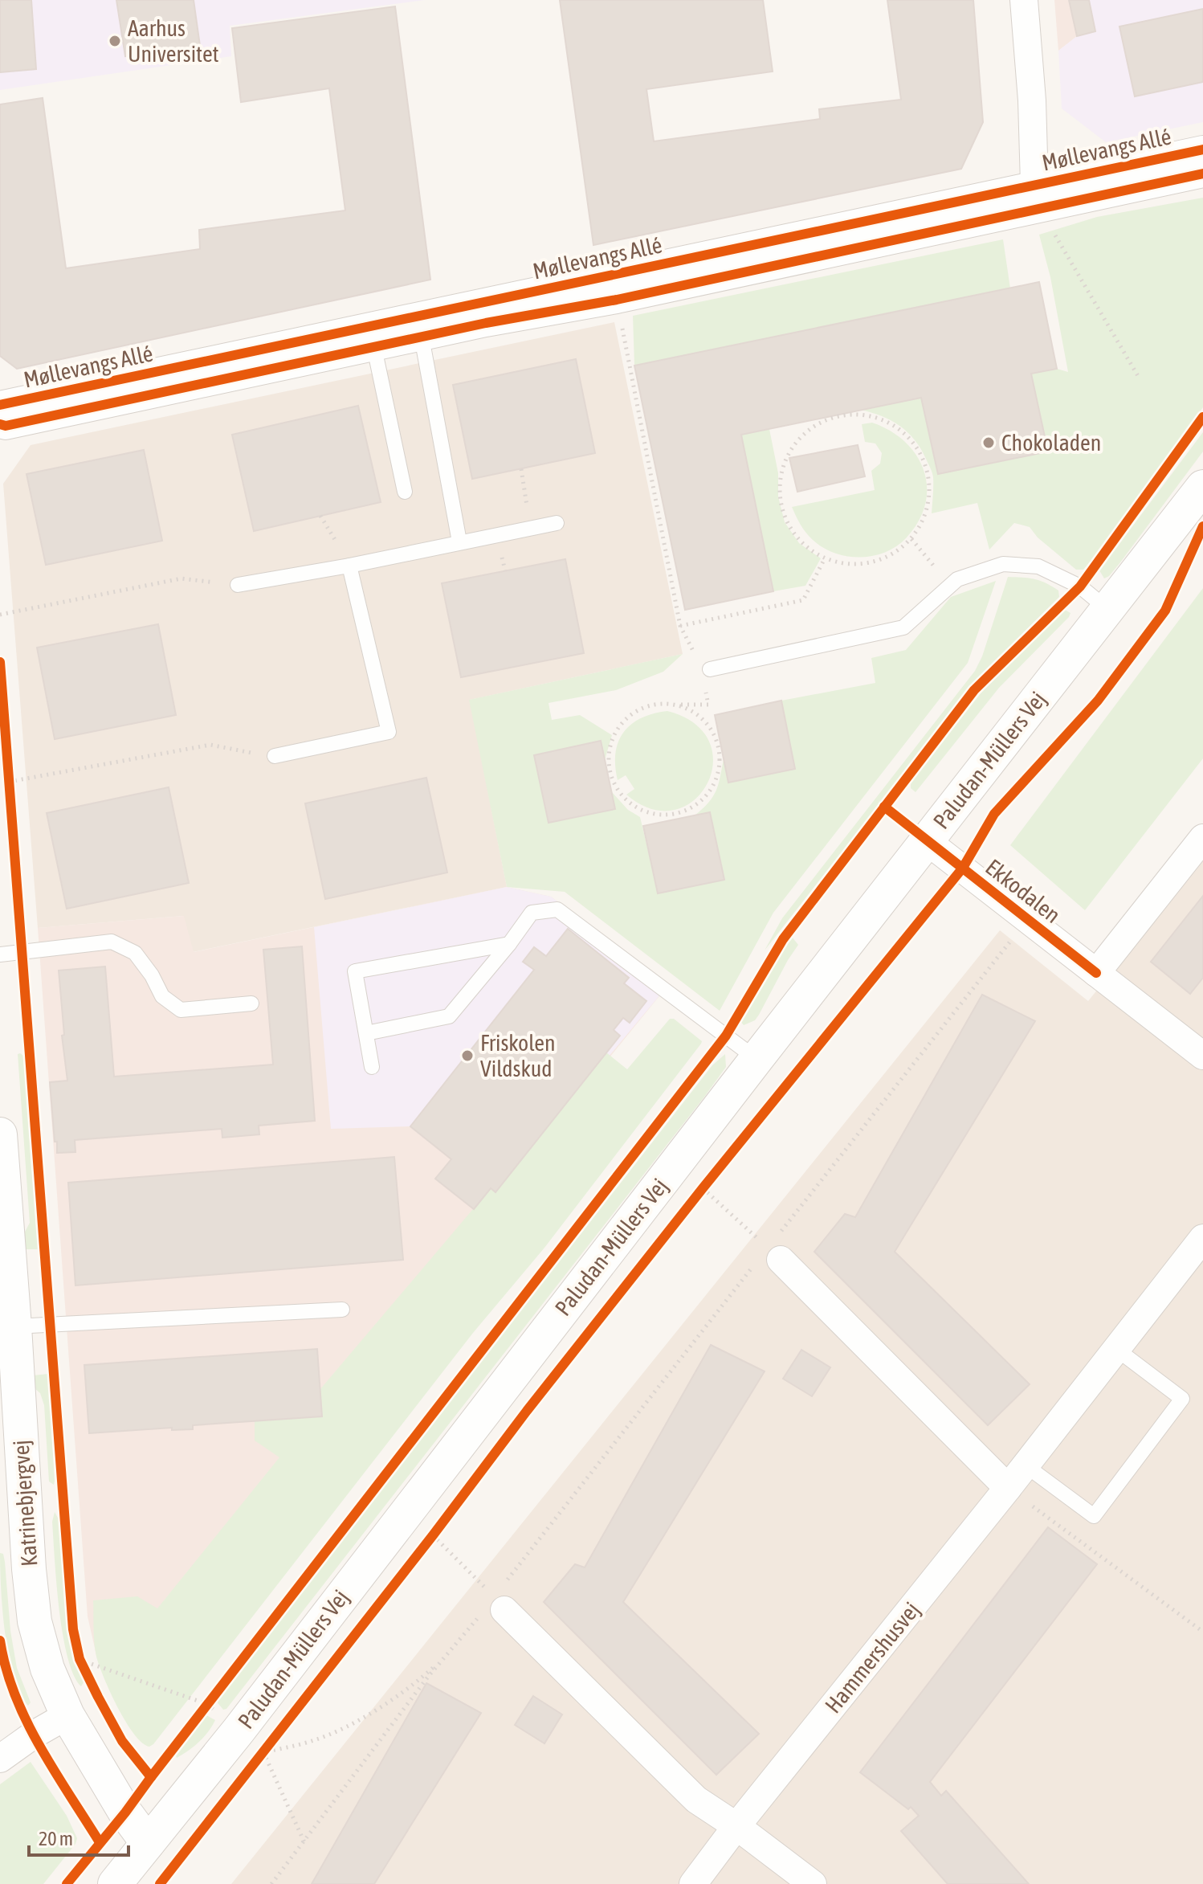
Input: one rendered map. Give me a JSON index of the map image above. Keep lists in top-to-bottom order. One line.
{"streets":{"street":["Møllevangs Allé","Paludan-Müllers Vej","Ekkodalen","Katrinebjergvej","Hammershusvej"]},"crossings":[["Paludan-Müllers Vej","Ekkodalen"],["Paludan-Müllers Vej","Katrinebjergvej"]],"places":["Aarhus Universitet","Chokoladen","Friskolen Vildskud"],"scale_bar":"20 m"}
